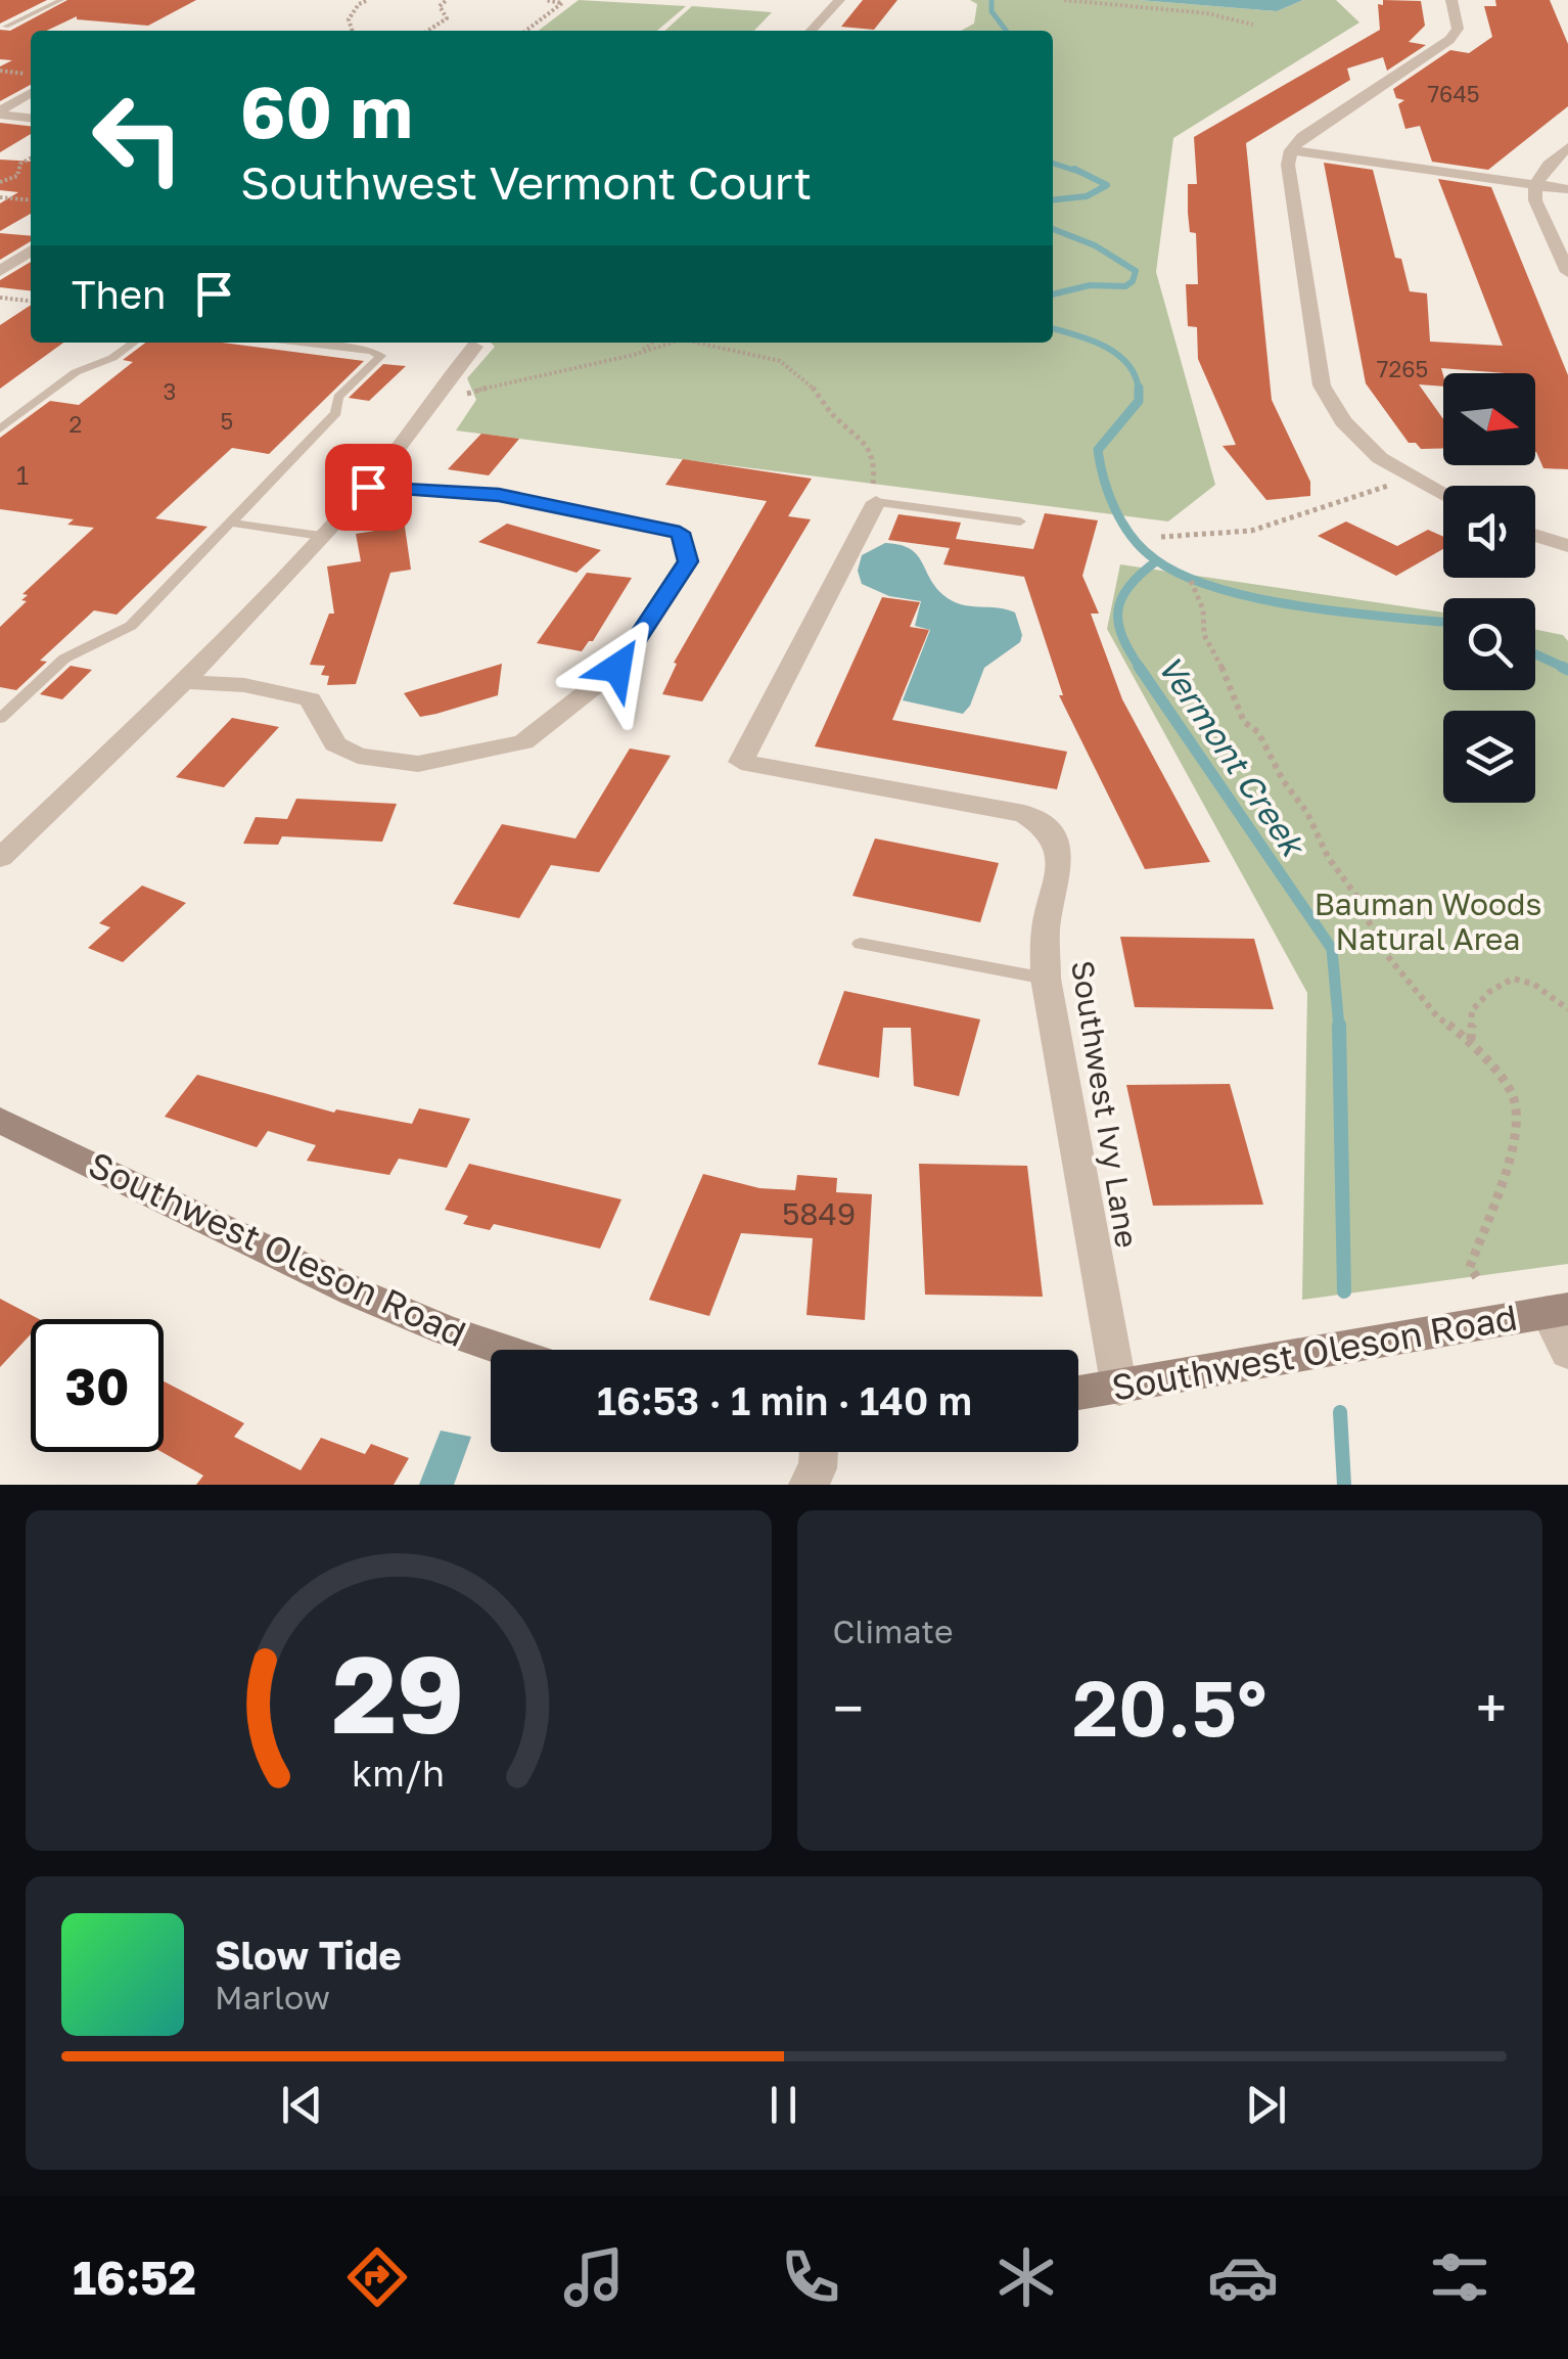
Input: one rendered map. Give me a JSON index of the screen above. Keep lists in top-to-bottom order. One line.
{"streets":{"main road":["Southwest Oleson Road"],"street":["Southwest Ivy Lane"]},"crossings":[["Southwest Ivy Lane","Southwest Oleson Road"]],"water":["Vermont Creek"],"parks":["Bauman Woods Natural Area"],"house_numbers":["7645","7265","3","5","2","1","5849"],"north":"right","page":{"turn":["60 m","Southwest Vermont Court"],"then":"Then","limit":"30","trip":"16:53 · 1 min · 140 m","tile":"Climate","heat":["−","20.5°","+"],"song":["Slow Tide","Marlow"],"tabs":"16:52","gauge":["29","km/h"]}}
